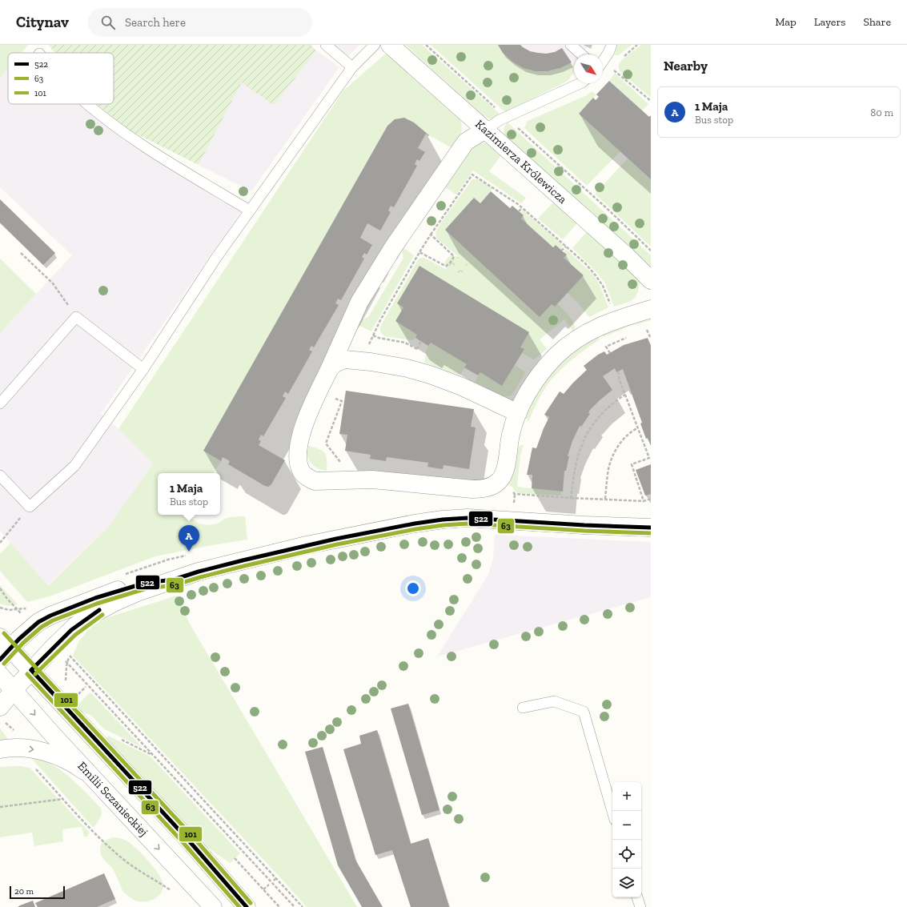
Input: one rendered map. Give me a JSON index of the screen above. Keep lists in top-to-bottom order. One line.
{"streets":{"street":["Kazimierza Królewicza","Emilii Sczanieckiej"]},"lines":["transit line 522","transit line 63","transit line 101"],"legend":["522","63","101"],"scale_bar":"20 m","north":"bottom right","page":{"header":"Citynav","search":"Search here","nav":["Map","Layers","Share"],"heading":"Nearby","list":[{"mark":"A","name":"1 Maja","note":"Bus stop","value":"80 m"}],"popup":["1 Maja","Bus stop"],"pins":"A","map_buttons":["+","−"],"scale":"20 m"}}
